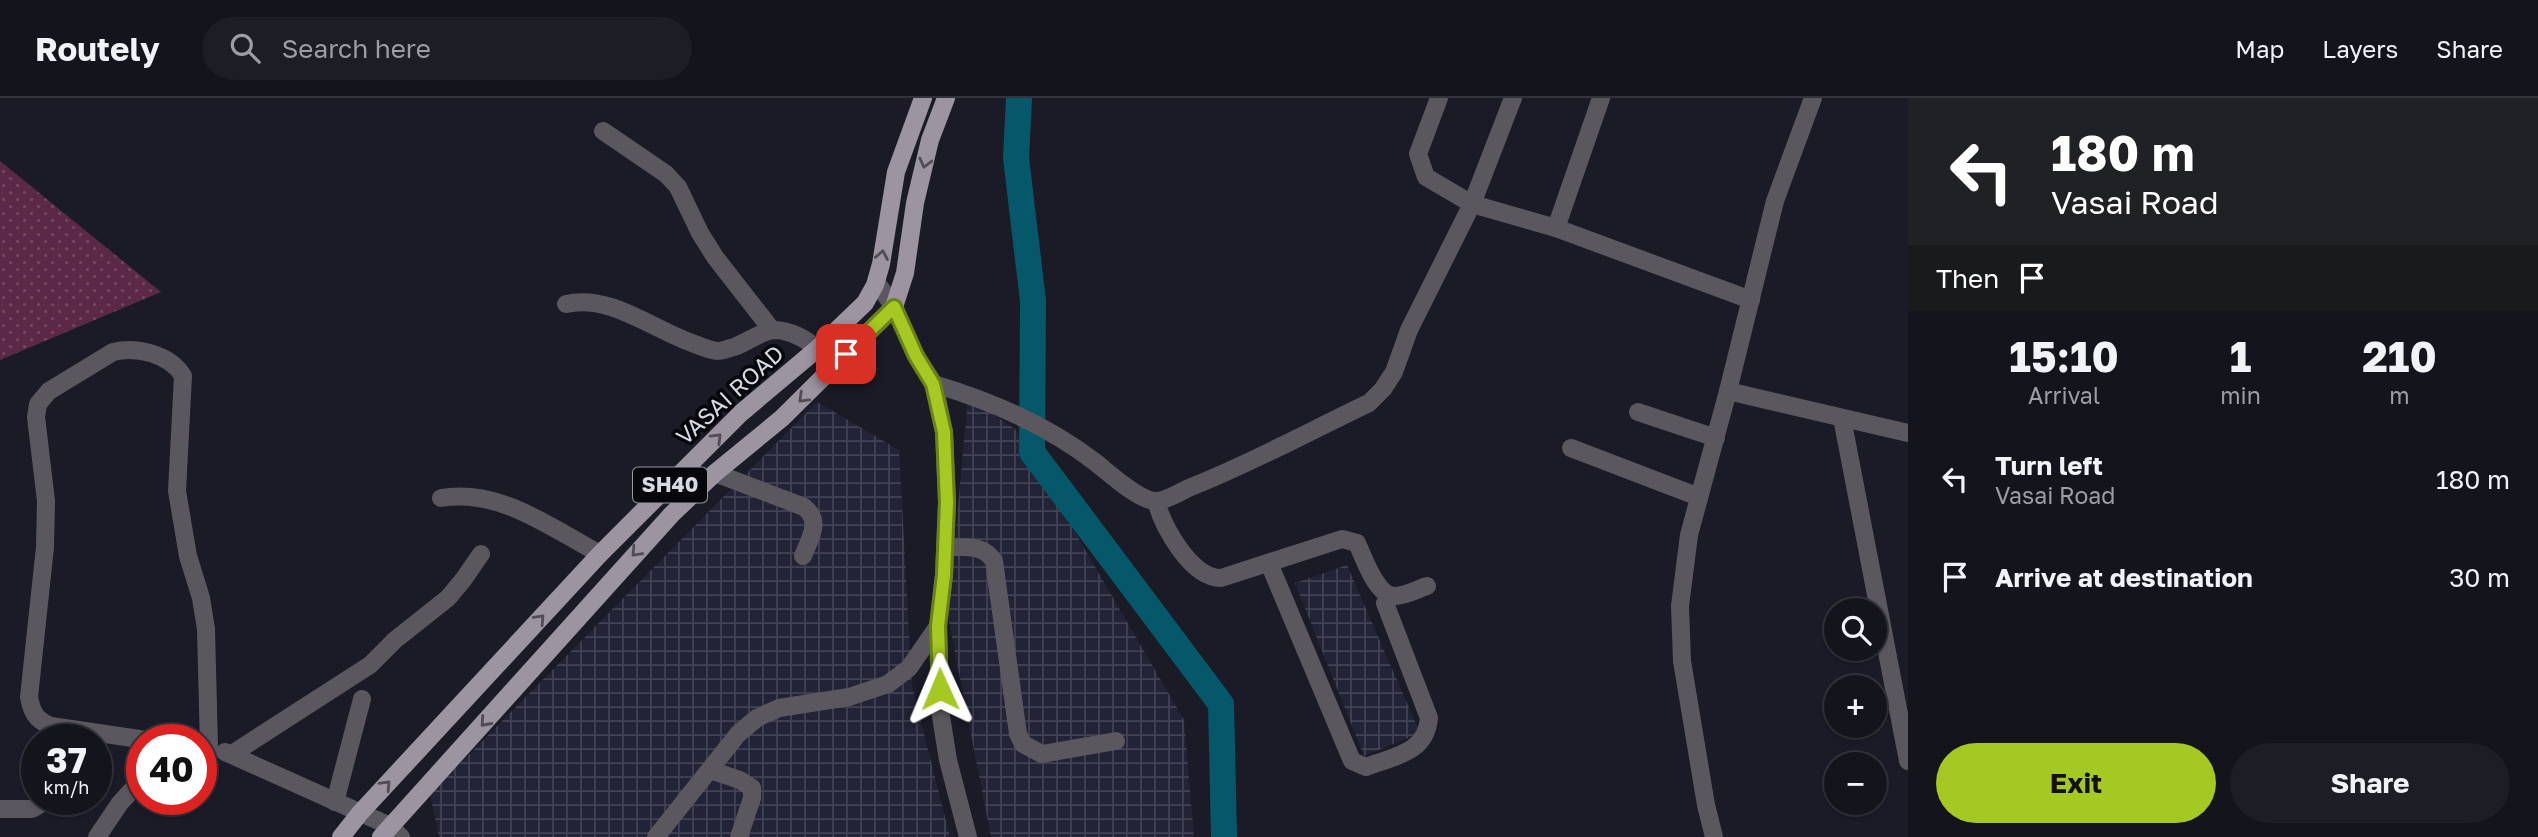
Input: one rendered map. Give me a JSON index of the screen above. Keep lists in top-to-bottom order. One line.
{"streets":{"main road":["VASAI ROAD","SH40"]},"page":{"header":"Routely","search":"Search here","nav":["Map","Layers","Share"],"turn":["180 m","Vasai Road"],"then":"Then","eta":["15:10","Arrival","1","min","210","m"],"list":[{"name":"Turn left","note":"Vasai Road","value":"180 m"},{"name":"Arrive at destination","value":"30 m"}],"map_buttons":["+","−"],"speed":"37 km/h","limit":"40","buttons":["Exit","Share"]}}
